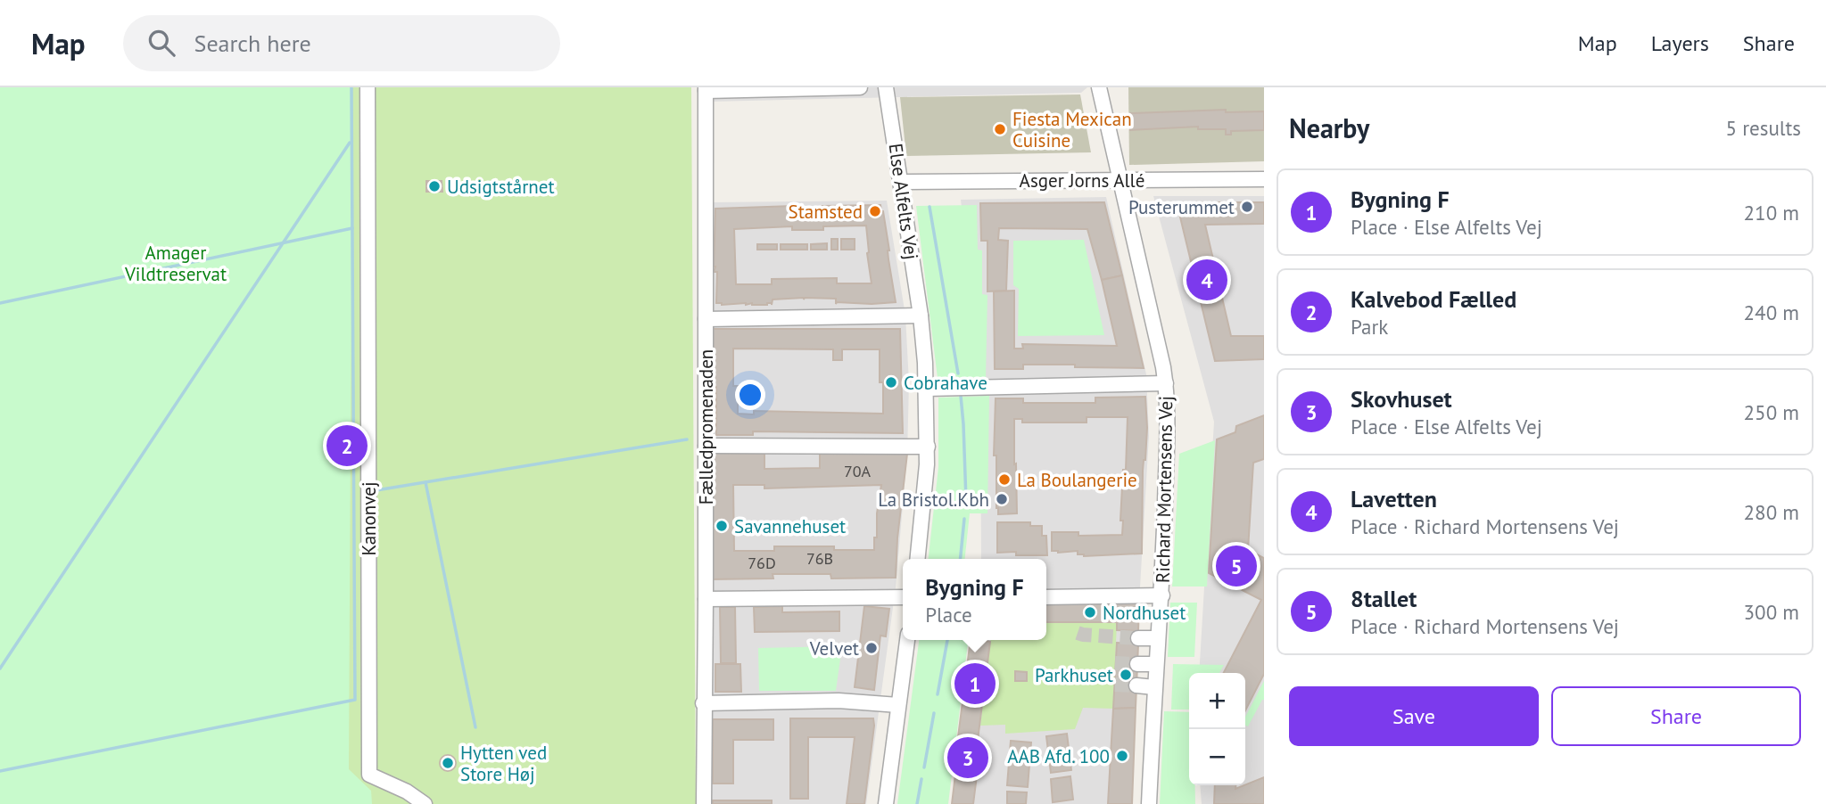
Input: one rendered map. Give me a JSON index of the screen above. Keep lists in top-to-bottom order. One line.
{"streets":{"street":["Asger Jorns Allé","Else Alfelts Vej","Fælledpromenaden","Richard Mortensens Vej","Kanonvej"]},"crossings":[["Asger Jorns Allé","Else Alfelts Vej"],["Asger Jorns Allé","Richard Mortensens Vej"],["Else Alfelts Vej","Richard Mortensens Vej"]],"parks":["Amager Vildtreservat"],"places":["Fiesta Mexican Cuisine","Udsigtstårnet","Pusterummet","Stamsted","Cobrahave","La Boulangerie","La Bristol.Kbh","Savannehuset","Nordhuset","Velvet","Parkhuset","AAB Afd. 100","Hytten ved Store Høj"],"house_numbers":["70A","76B","76D"],"page":{"header":"Map","search":"Search here","nav":["Map","Layers","Share"],"heading":["Nearby","5 results"],"list":[{"mark":"1","name":"Bygning F","note":"Place · Else Alfelts Vej","value":"210 m"},{"mark":"2","name":"Kalvebod Fælled","note":"Park","value":"240 m"},{"mark":"3","name":"Skovhuset","note":"Place · Else Alfelts Vej","value":"250 m"},{"mark":"4","name":"Lavetten","note":"Place · Richard Mortensens Vej","value":"280 m"},{"mark":"5","name":"8tallet","note":"Place · Richard Mortensens Vej","value":"300 m"}],"pins":["4","2","5","1","3"],"popup":["Bygning F","Place"],"buttons":["Save","Share"],"map_buttons":["+","−"]}}
